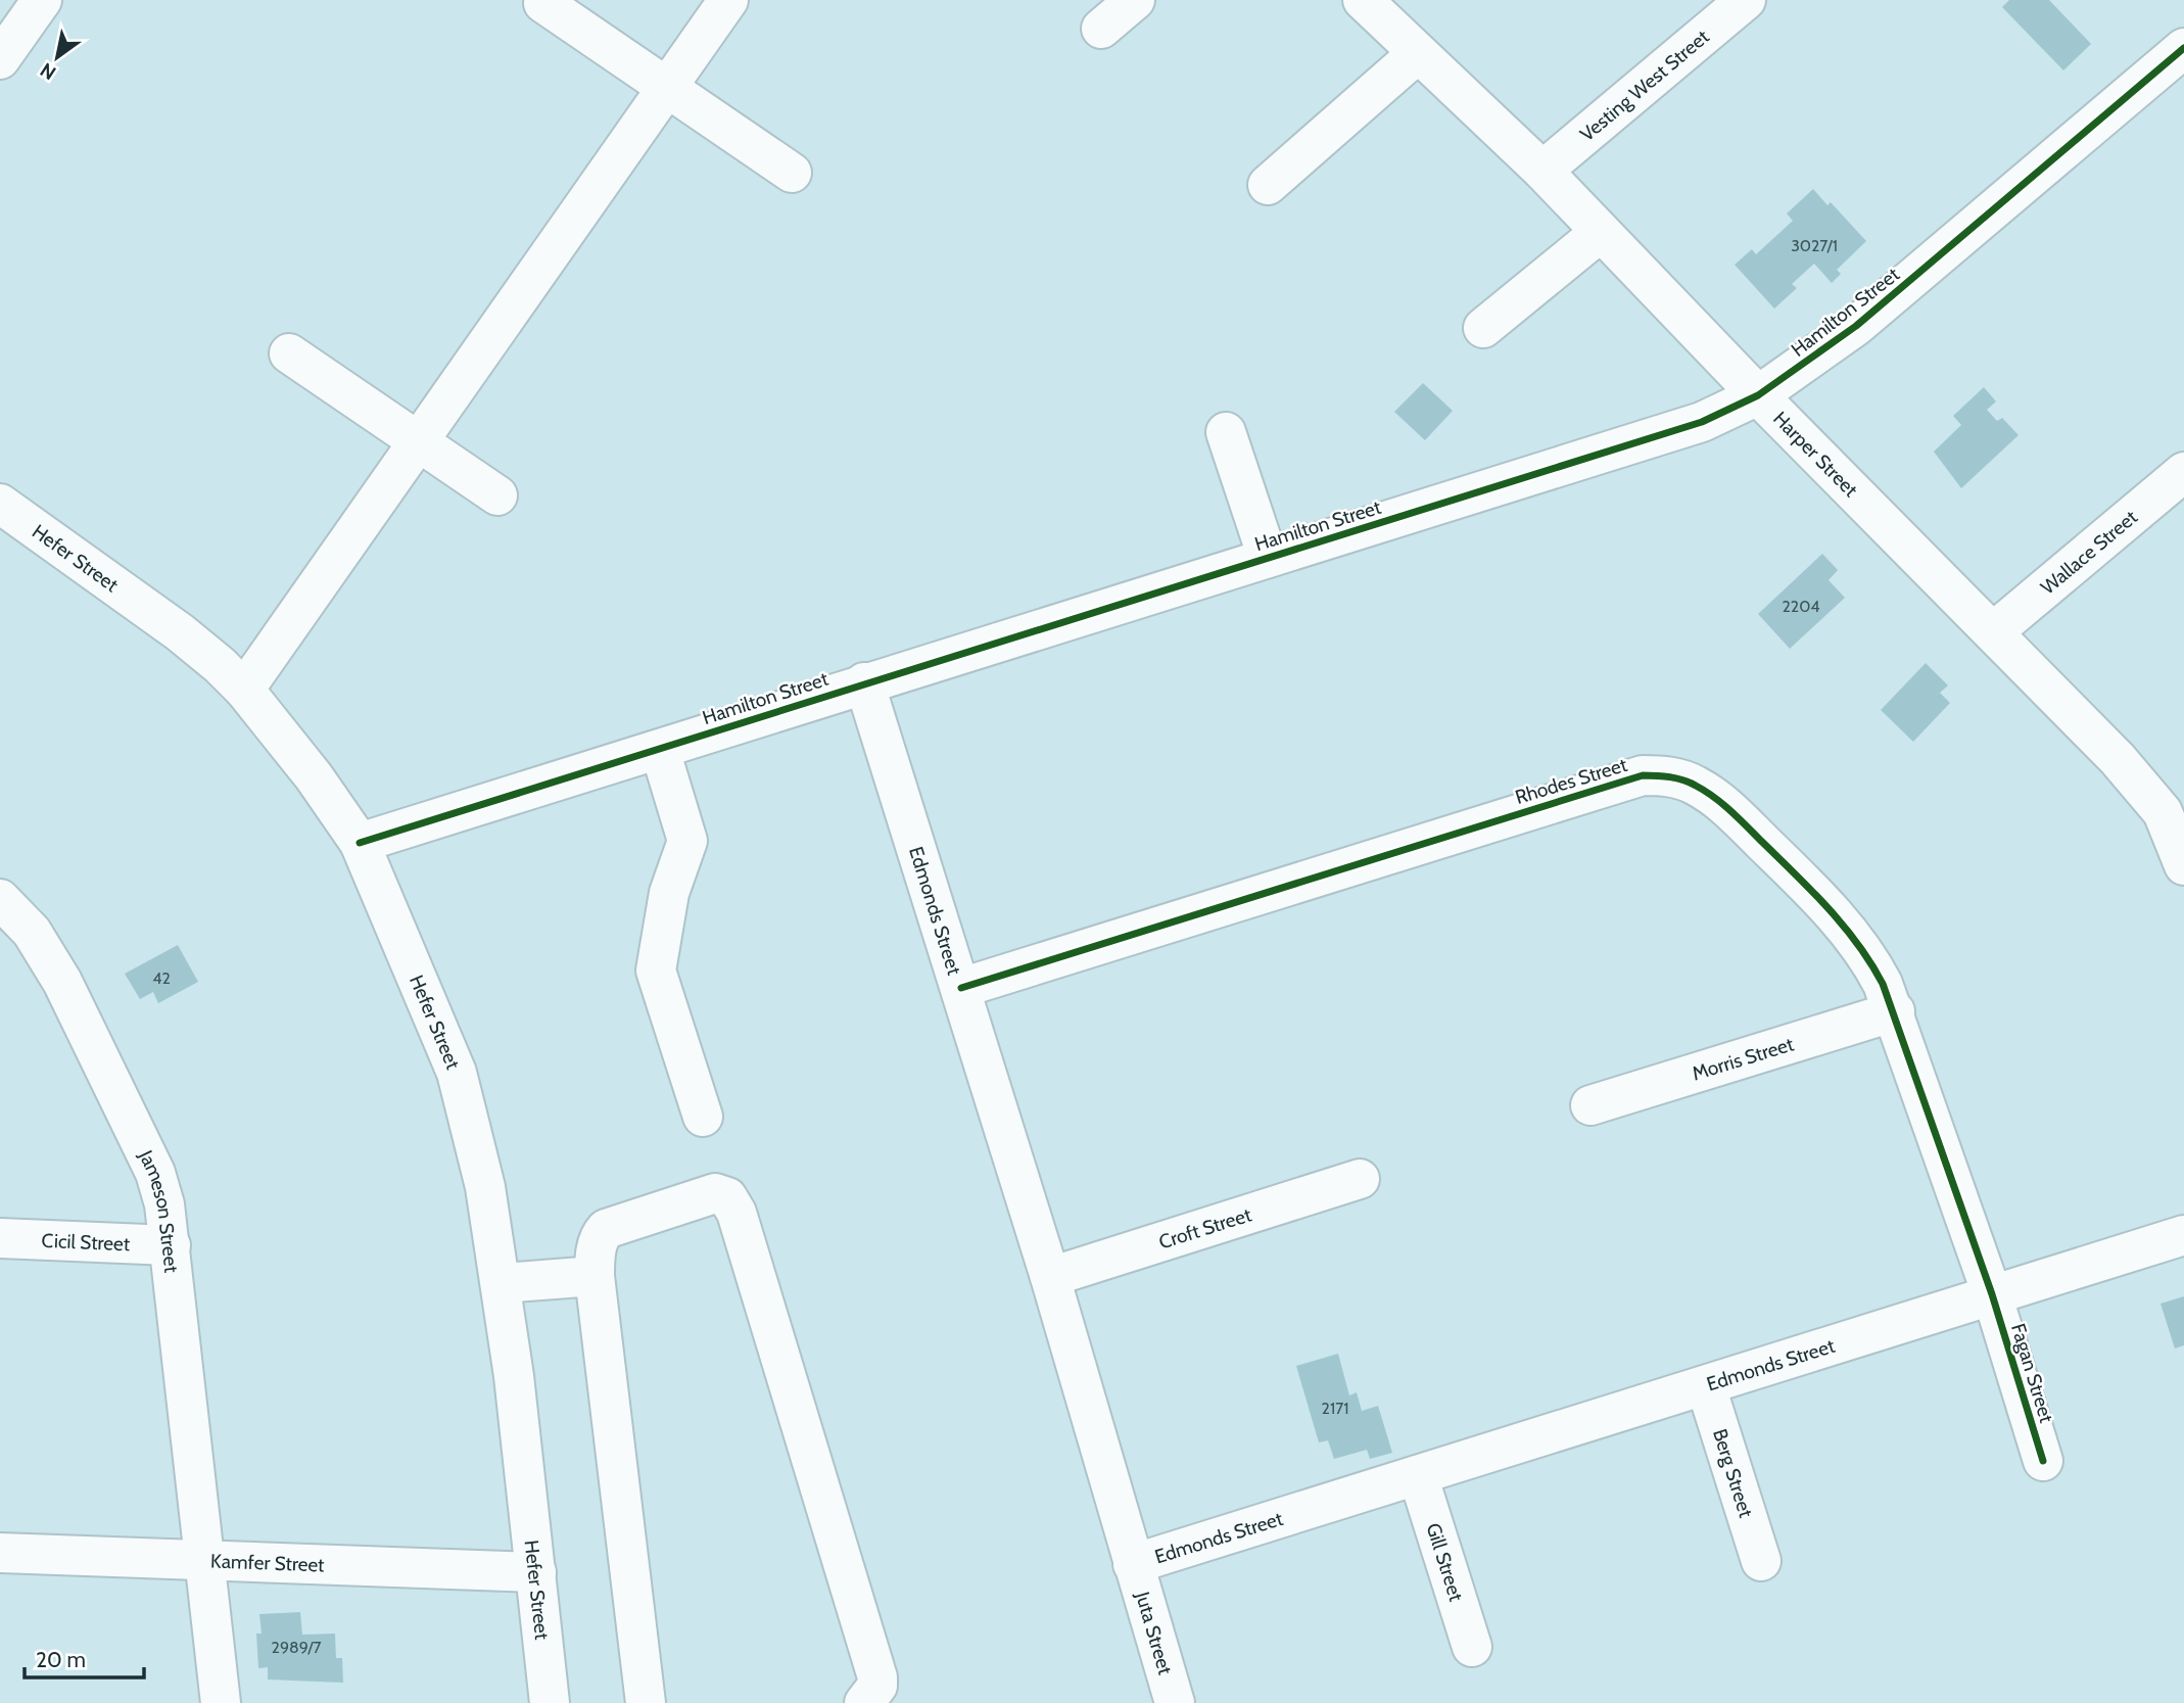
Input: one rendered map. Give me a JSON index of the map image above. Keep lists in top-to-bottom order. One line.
{"streets":{"street":["Vesting West Street","Hamilton Street","Harper Street","Wallace Street","Hefer Street","Rhodes Street","Edmonds Street","Morris Street","Jameson Street","Croft Street","Cicil Street","Fagan Street","Berg Street","Gill Street","Kamfer Street","Juta Street"]},"crossings":[["Vesting West Street","Harper Street"],["Hamilton Street","Harper Street"],["Hamilton Street","Hefer Street"],["Hamilton Street","Edmonds Street"],["Harper Street","Wallace Street"],["Hefer Street","Kamfer Street"],["Rhodes Street","Edmonds Street"],["Rhodes Street","Morris Street"],["Rhodes Street","Fagan Street"],["Edmonds Street","Croft Street"],["Edmonds Street","Fagan Street"],["Edmonds Street","Berg Street"],["Edmonds Street","Gill Street"],["Edmonds Street","Juta Street"],["Jameson Street","Cicil Street"],["Jameson Street","Kamfer Street"]],"house_numbers":["3027/1","2204","42","2171","2989/7"],"scale_bar":"20 m","north":"bottom left"}
